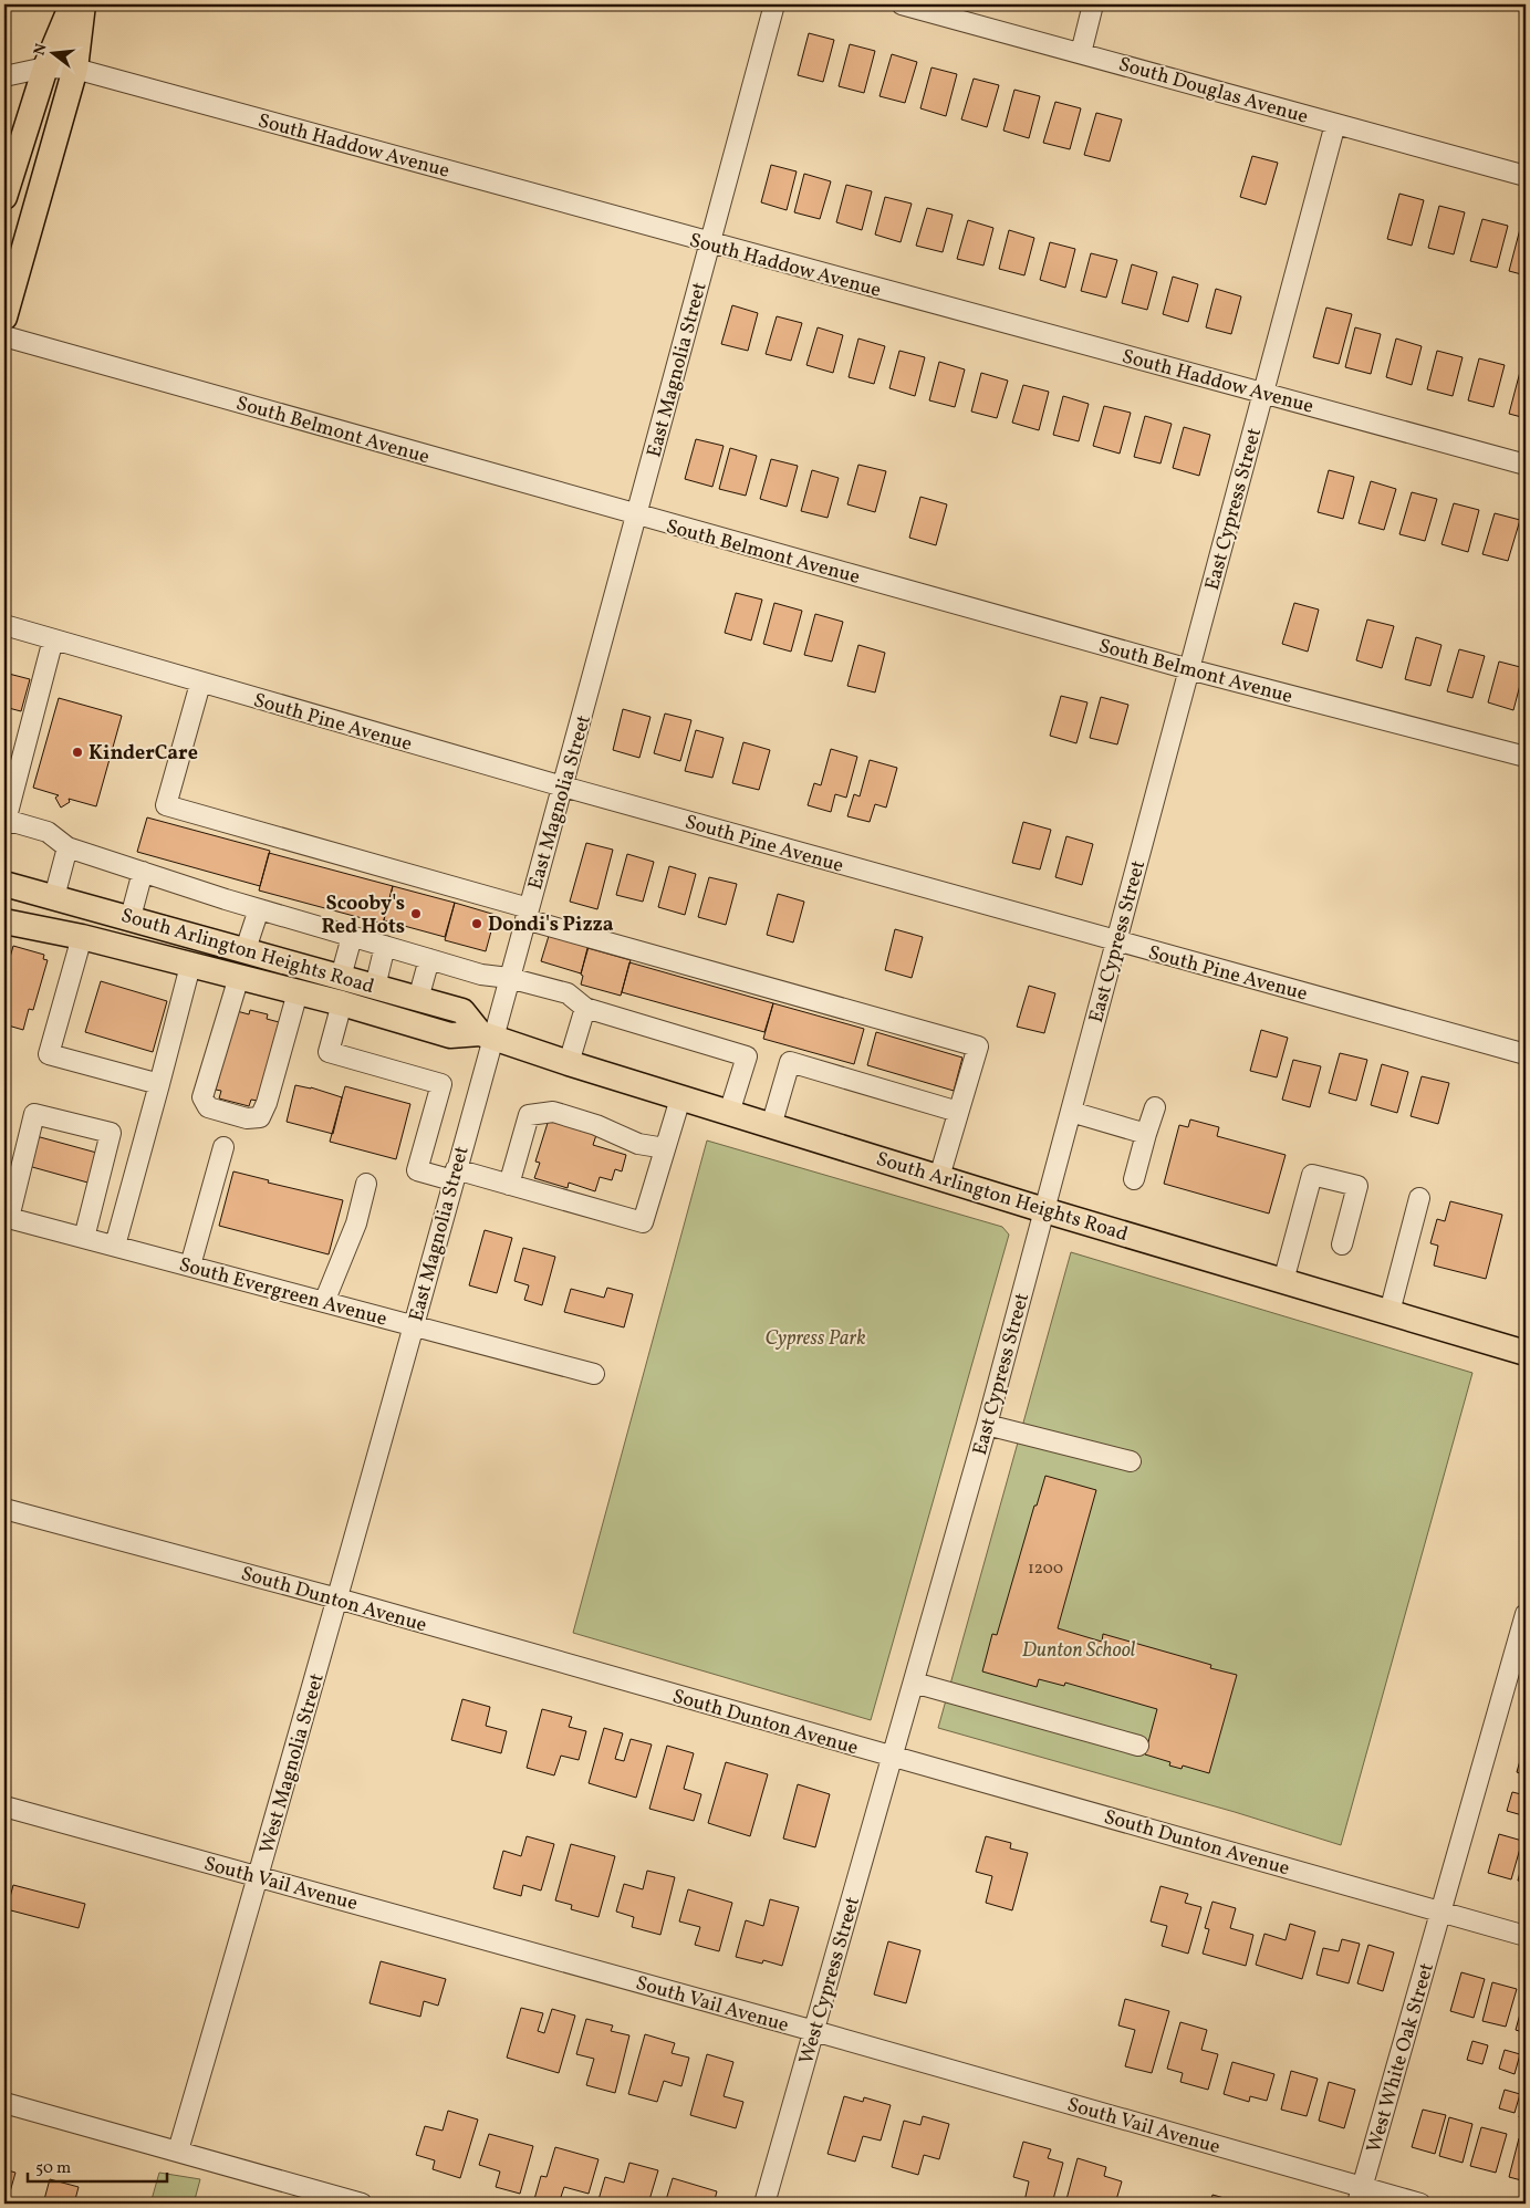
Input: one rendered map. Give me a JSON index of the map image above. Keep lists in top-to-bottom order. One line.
{"streets":{"main road":["South Arlington Heights Road"],"street":["South Douglas Avenue","South Haddow Avenue","East Magnolia Street","South Belmont Avenue","East Cypress Street","South Pine Avenue","South Evergreen Avenue","South Dunton Avenue","West Magnolia Street","South Vail Avenue","West Cypress Street","West White Oak Street"]},"crossings":[["South Douglas Avenue","East Cypress Street"],["South Haddow Avenue","East Magnolia Street"],["South Haddow Avenue","East Cypress Street"],["East Magnolia Street","South Belmont Avenue"],["East Magnolia Street","South Pine Avenue"],["East Magnolia Street","South Arlington Heights Road"],["East Magnolia Street","South Evergreen Avenue"],["East Magnolia Street","South Dunton Avenue"],["East Magnolia Street","West Magnolia Street"],["South Belmont Avenue","East Cypress Street"],["East Cypress Street","South Pine Avenue"],["East Cypress Street","South Arlington Heights Road"],["East Cypress Street","South Dunton Avenue"],["East Cypress Street","West Cypress Street"],["South Dunton Avenue","West Magnolia Street"],["South Dunton Avenue","West Cypress Street"],["South Dunton Avenue","West White Oak Street"],["West Magnolia Street","South Vail Avenue"],["South Vail Avenue","West Cypress Street"],["South Vail Avenue","West White Oak Street"]],"parks":["Cypress Park","Dunton School"],"places":["KinderCare","Scooby's Red Hots","Dondi's Pizza"],"house_numbers":["1200"],"scale_bar":"50 m","north":"left"}
